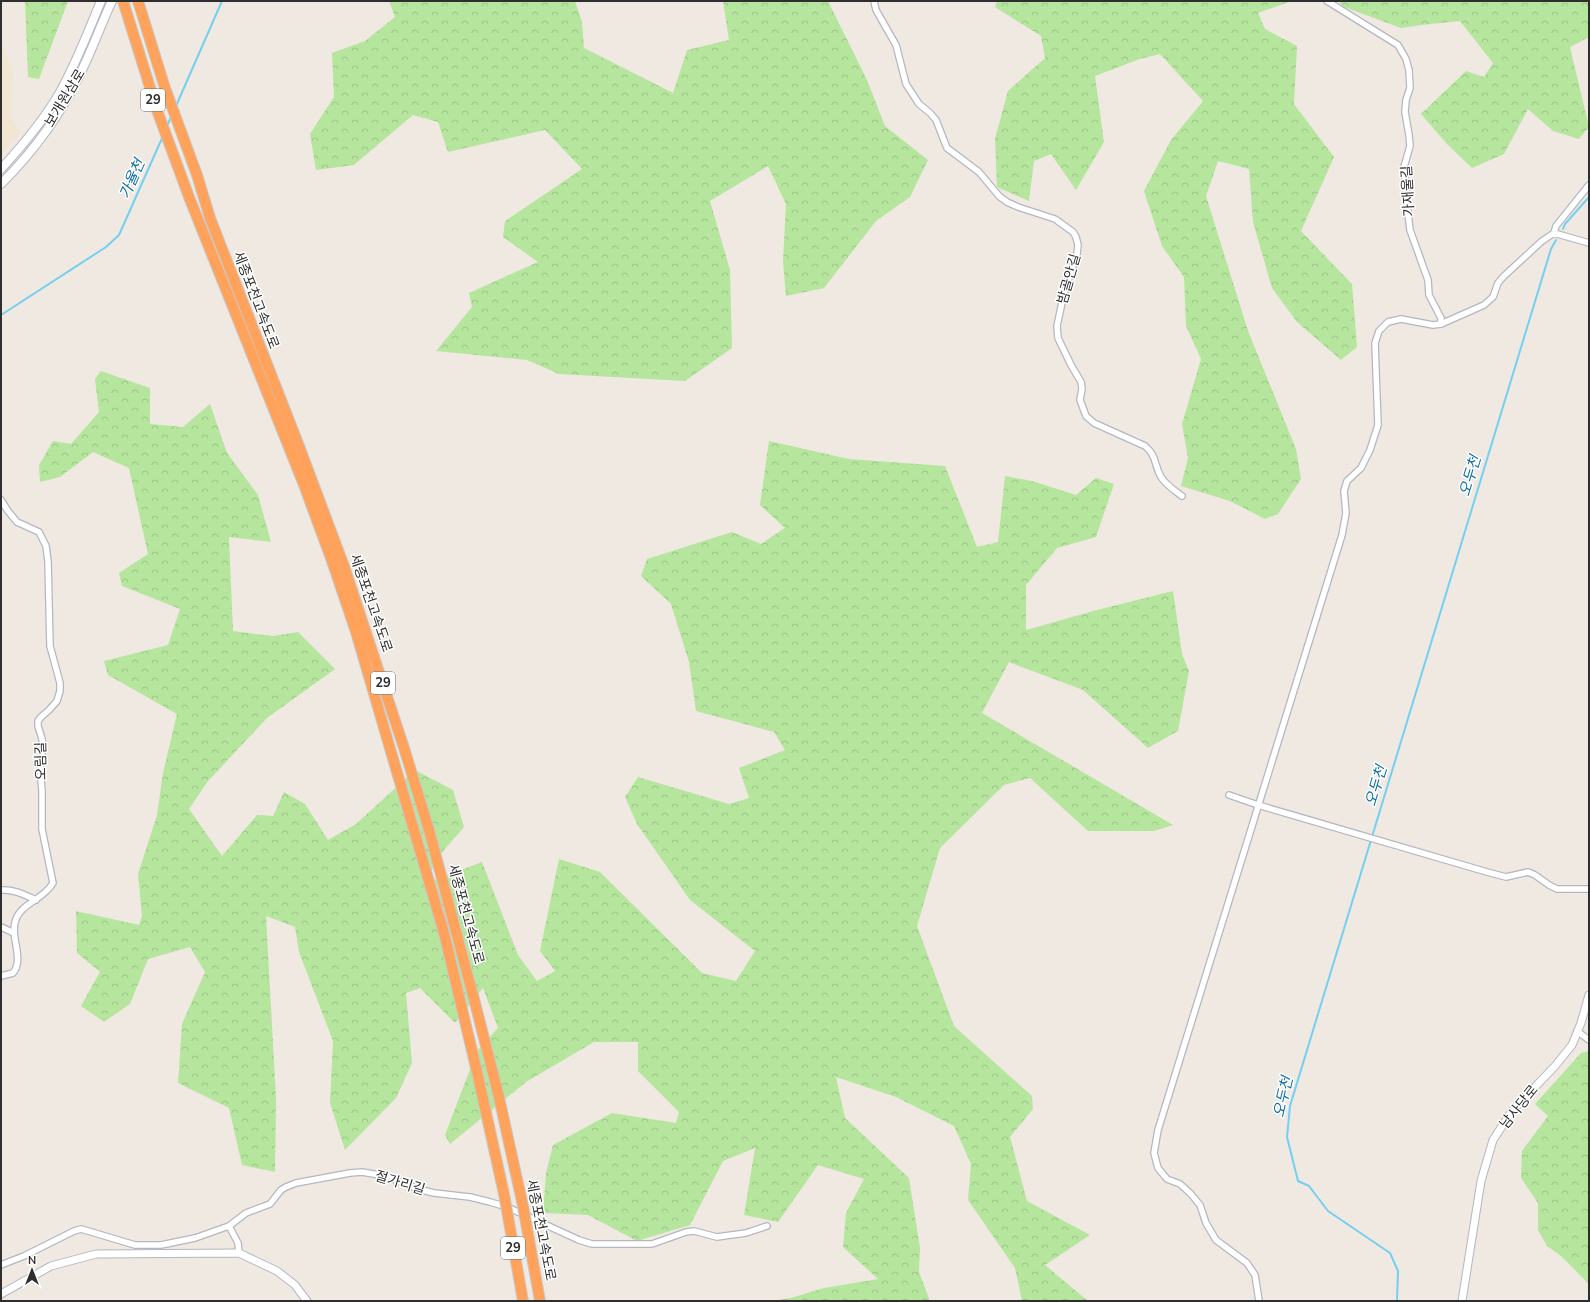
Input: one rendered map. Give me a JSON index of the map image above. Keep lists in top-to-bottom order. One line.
{"streets":{"highway":["29","세종포천고속도로"],"main road":["보개원삼로"],"street":["가재울길","밤골안길","오림길","남사당로","절가리길"]},"water":["가율천","오두천"],"north":"top"}
